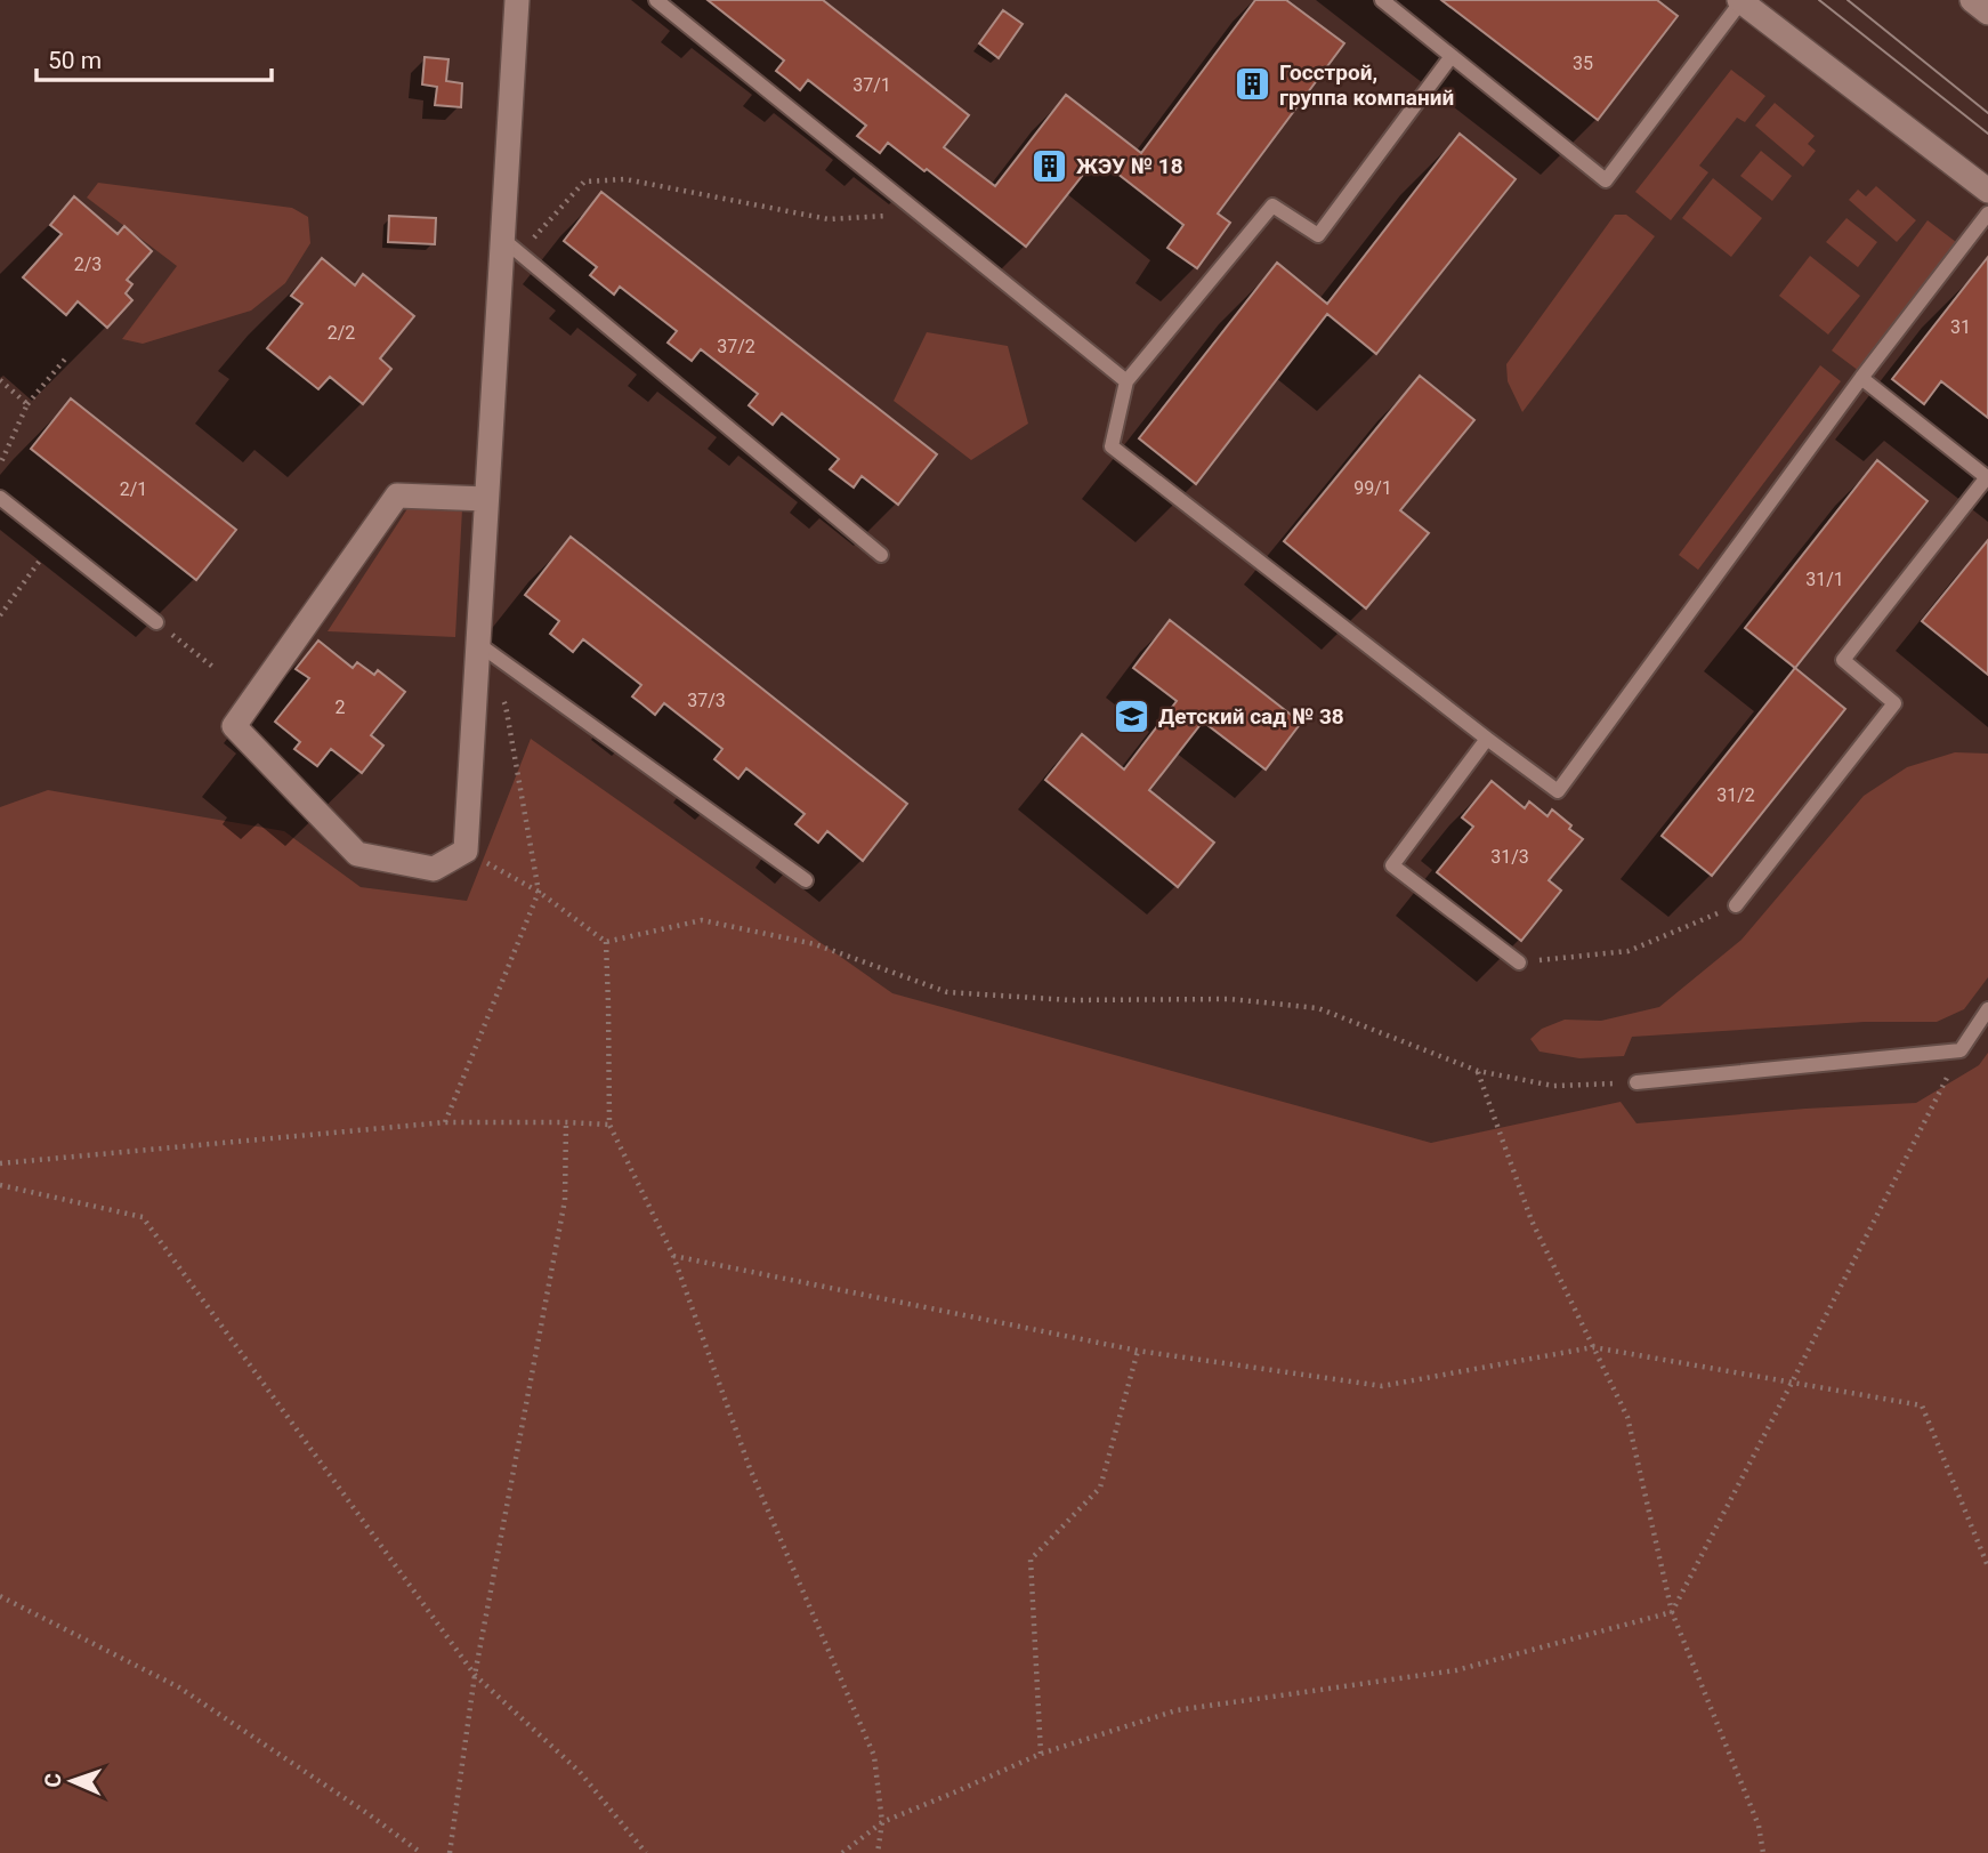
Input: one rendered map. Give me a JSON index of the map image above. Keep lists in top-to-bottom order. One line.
{"places":{"building":["Госстрой, группа компаний","ЖЭУ № 18"],"school or university":["Детский сад № 38"]},"house_numbers":["35","37/1","2/3","31","2/2","37/2","99/1","2/1","31/1","37/3","2","31/2","31/3"],"scale_bar":"50 m","north":"left"}
